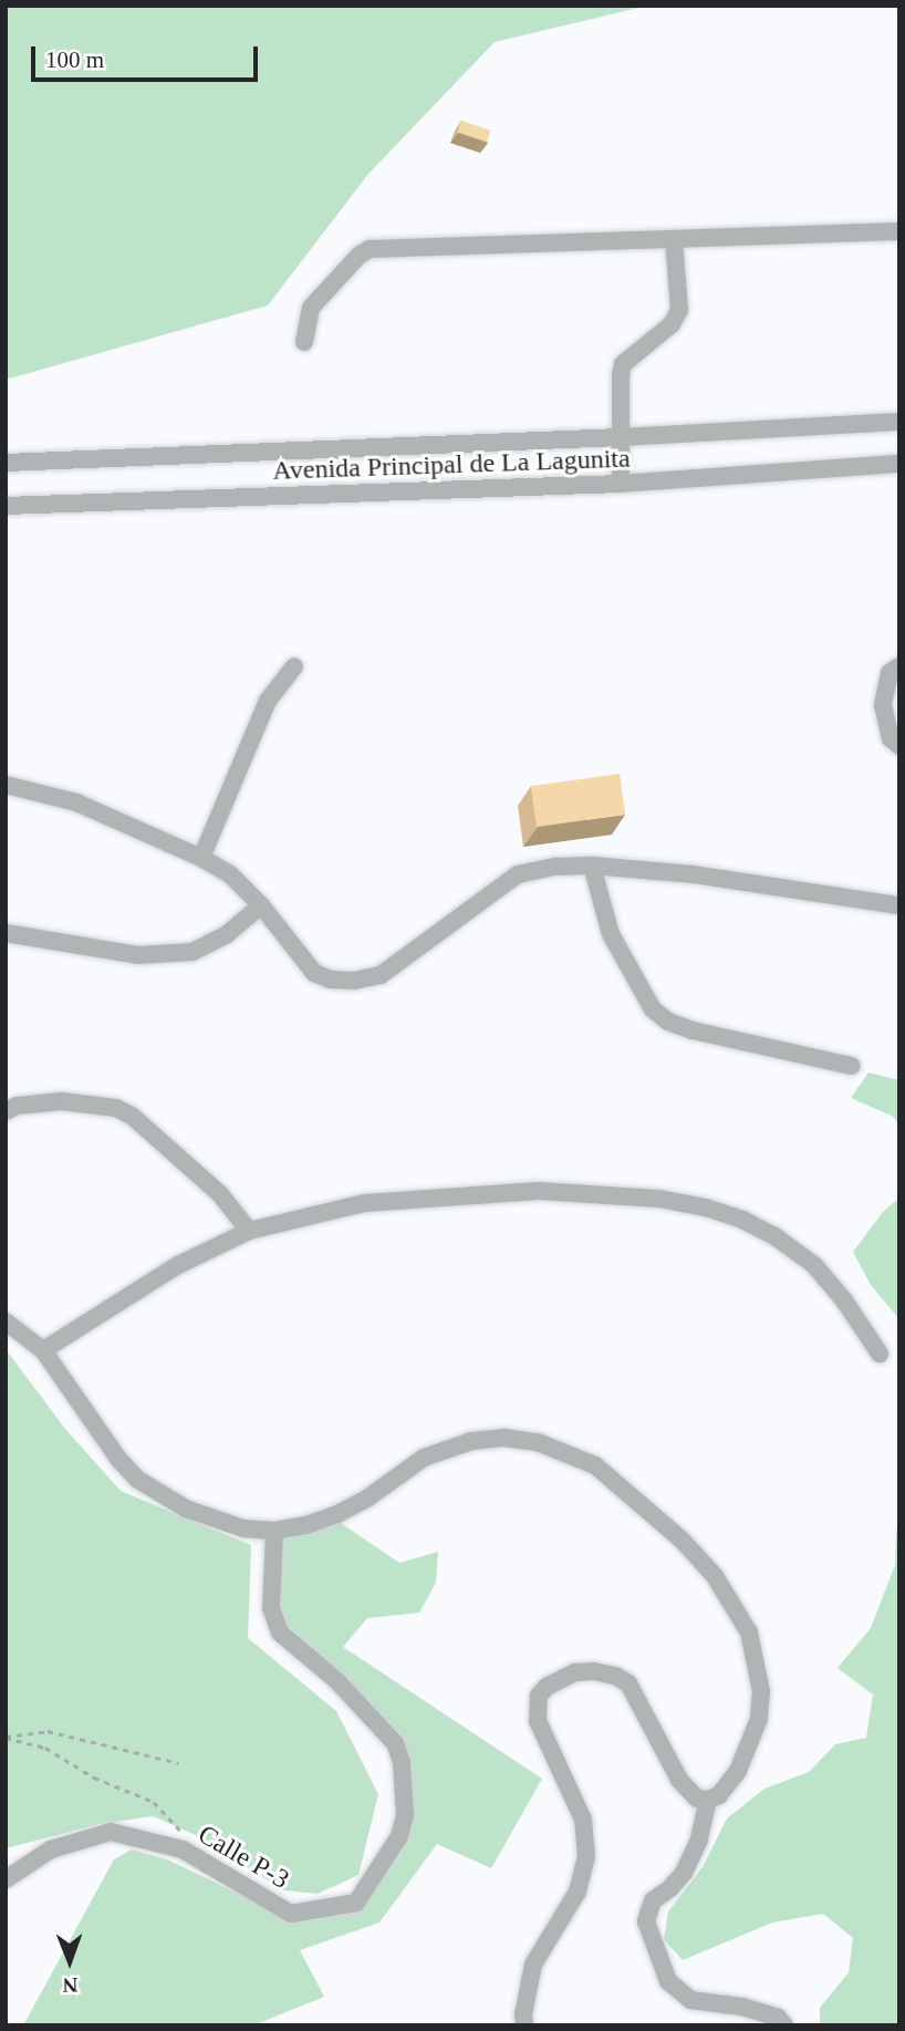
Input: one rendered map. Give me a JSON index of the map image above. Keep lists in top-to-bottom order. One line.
{"streets":{"street":["Avenida Principal de La Lagunita","Calle P-3"]},"scale_bar":"100 m","north":"bottom"}
